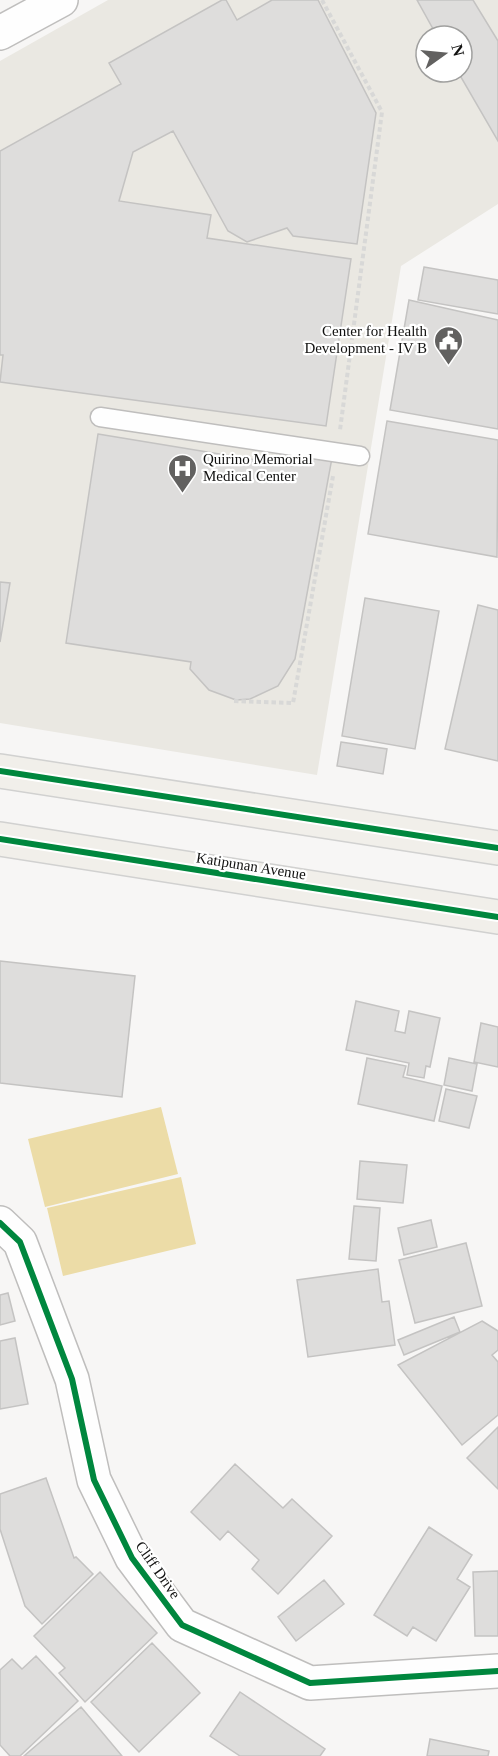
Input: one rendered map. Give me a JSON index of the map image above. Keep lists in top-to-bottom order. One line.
{"streets":{"main road":["Katipunan Avenue"],"street":["Cliff Drive"]},"places":{"public building":["Center for Health Development - IV B"],"hospital":["Quirino Memorial Medical Center"]},"north":"right"}
